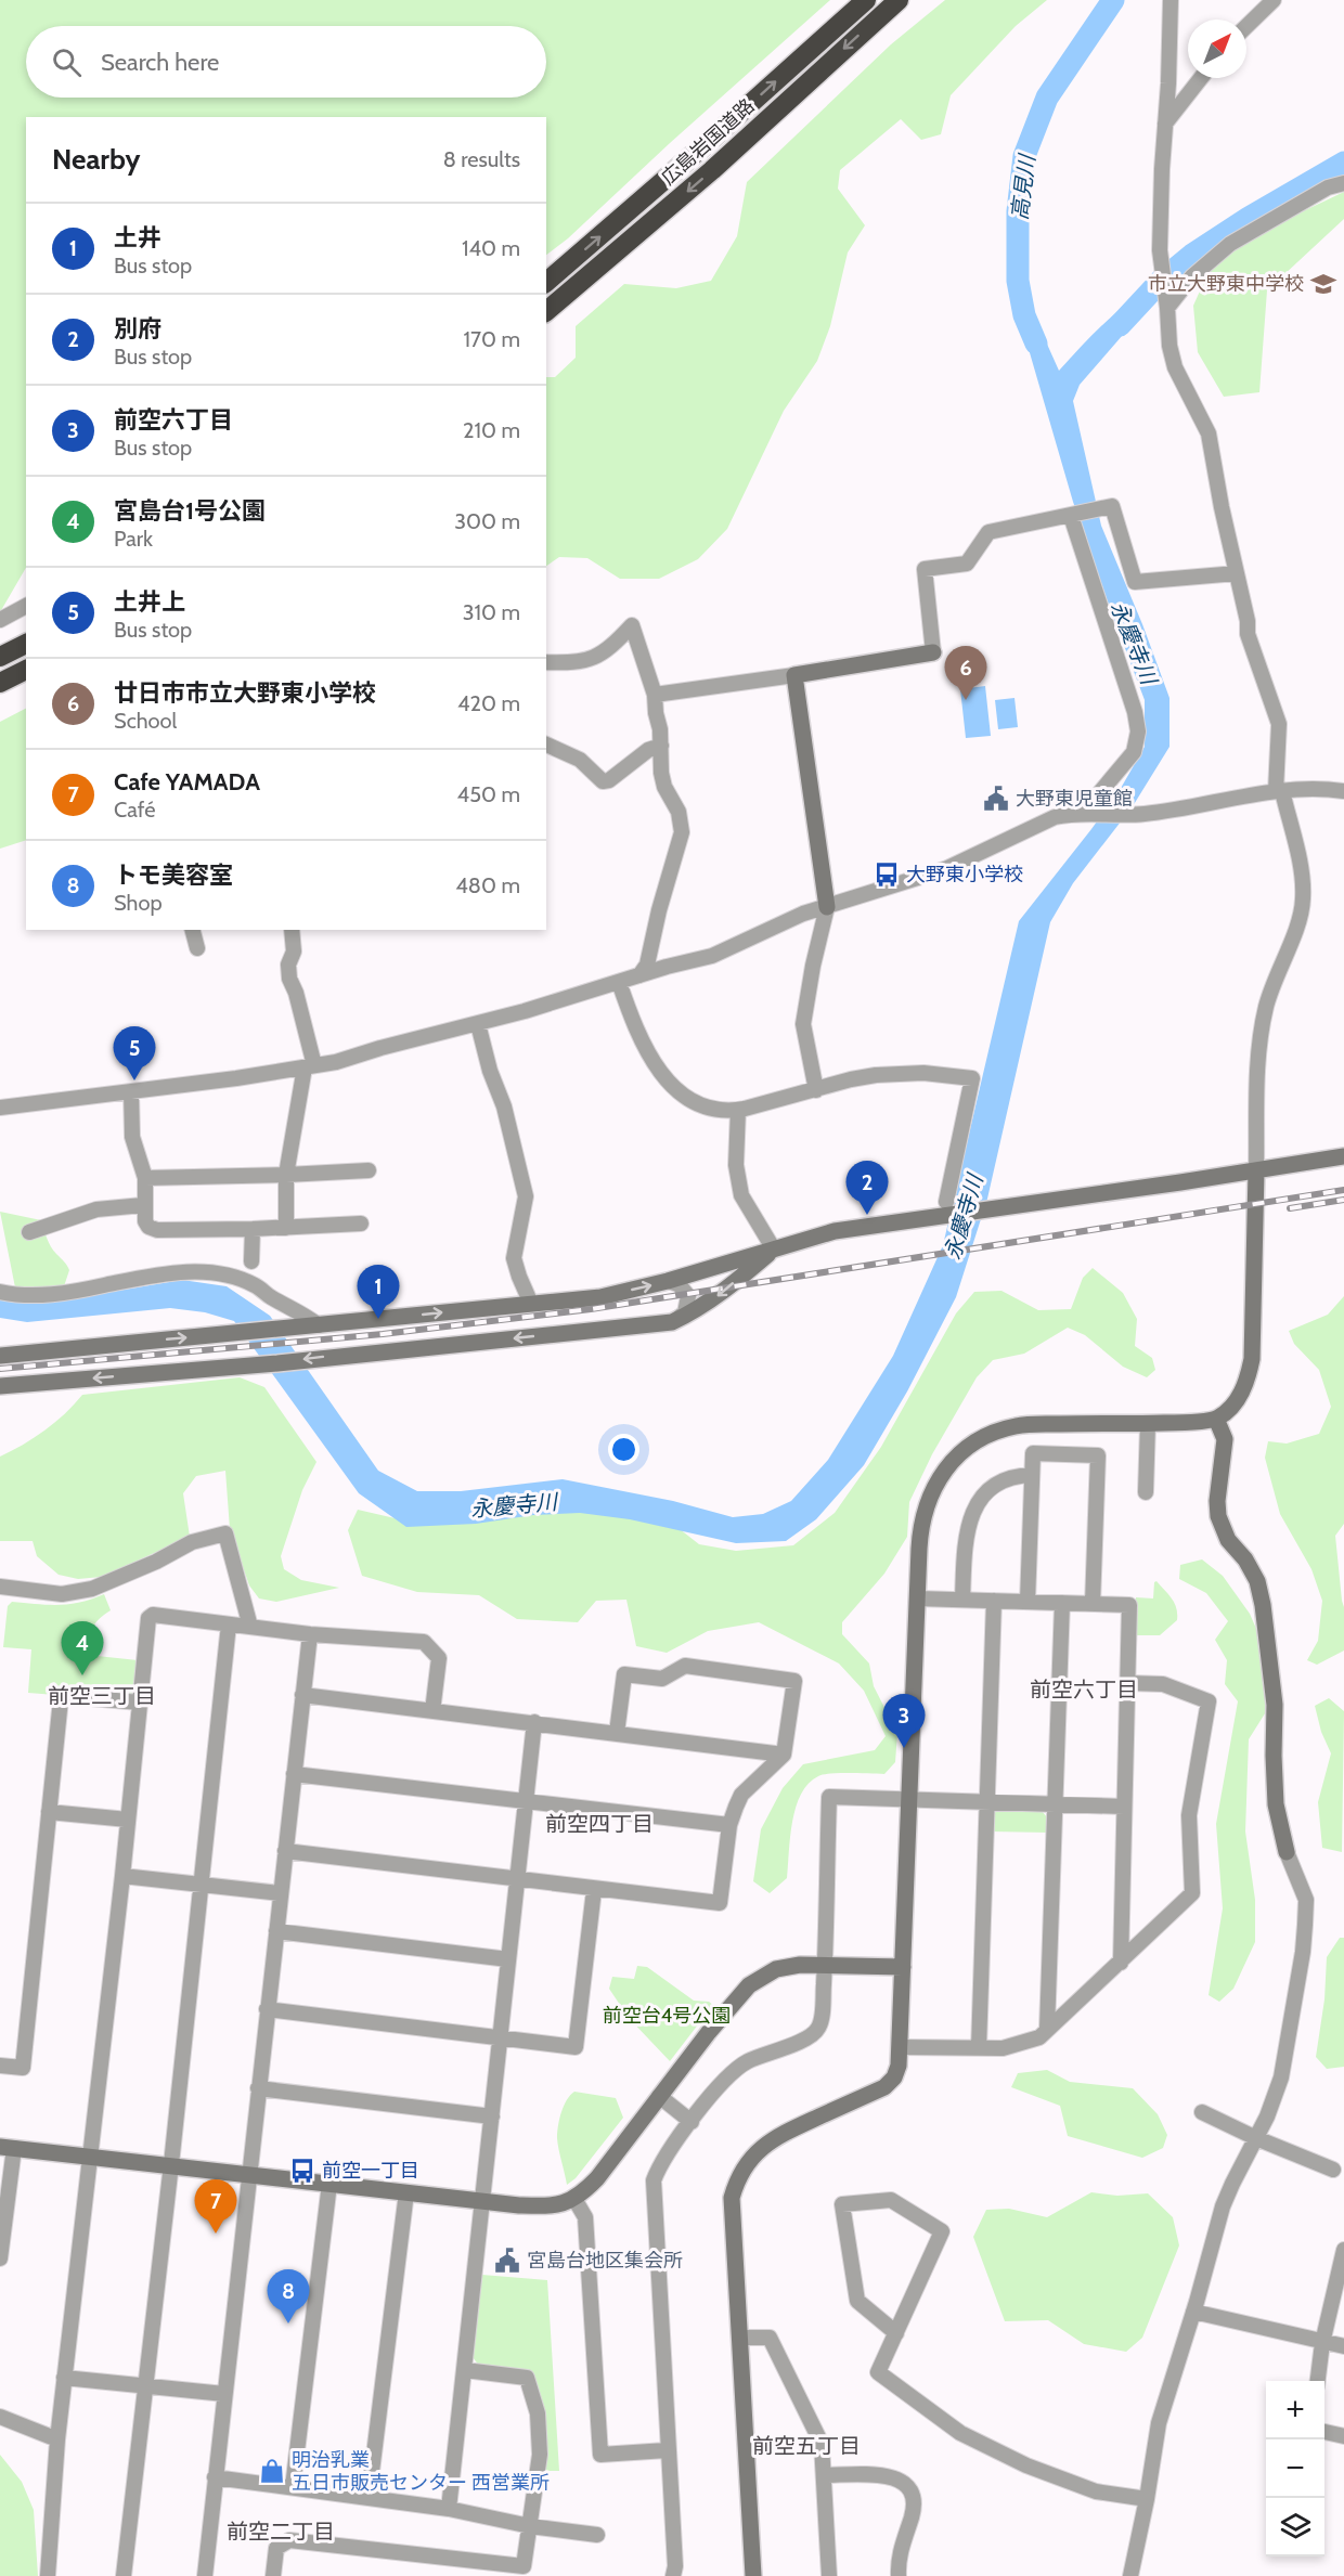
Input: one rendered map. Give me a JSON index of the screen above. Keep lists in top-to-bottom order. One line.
{"streets":{"highway":["広島岩国道路"]},"districts":["前空六丁目","前空三丁目","前空四丁目","前空五丁目","前空二丁目"],"water":["高見川","永慶寺川"],"parks":["前空台4号公園"],"places":{"school or university":["市立大野東中学校"],"public building":["大野東児童館","宮島台地区集会所"],"bus stop":["大野東小学校","前空一丁目"],"shop":["明治乳業 五日市販売センター 西営業所"]},"north":"top right","page":{"search":"Search here","heading":["Nearby","8 results"],"list":[{"mark":"1","name":"土井","note":"Bus stop","value":"140 m"},{"mark":"2","name":"別府","note":"Bus stop","value":"170 m"},{"mark":"3","name":"前空六丁目","note":"Bus stop","value":"210 m"},{"mark":"4","name":"宮島台1号公園","note":"Park","value":"300 m"},{"mark":"5","name":"土井上","note":"Bus stop","value":"310 m"},{"mark":"6","name":"廿日市市立大野東小学校","note":"School","value":"420 m"},{"mark":"7","name":"Cafe YAMADA","note":"Café","value":"450 m"},{"mark":"8","name":"トモ美容室","note":"Shop","value":"480 m"}],"pins":["6","5","2","1","4","3","7","8"],"map_buttons":["+","−"]}}
